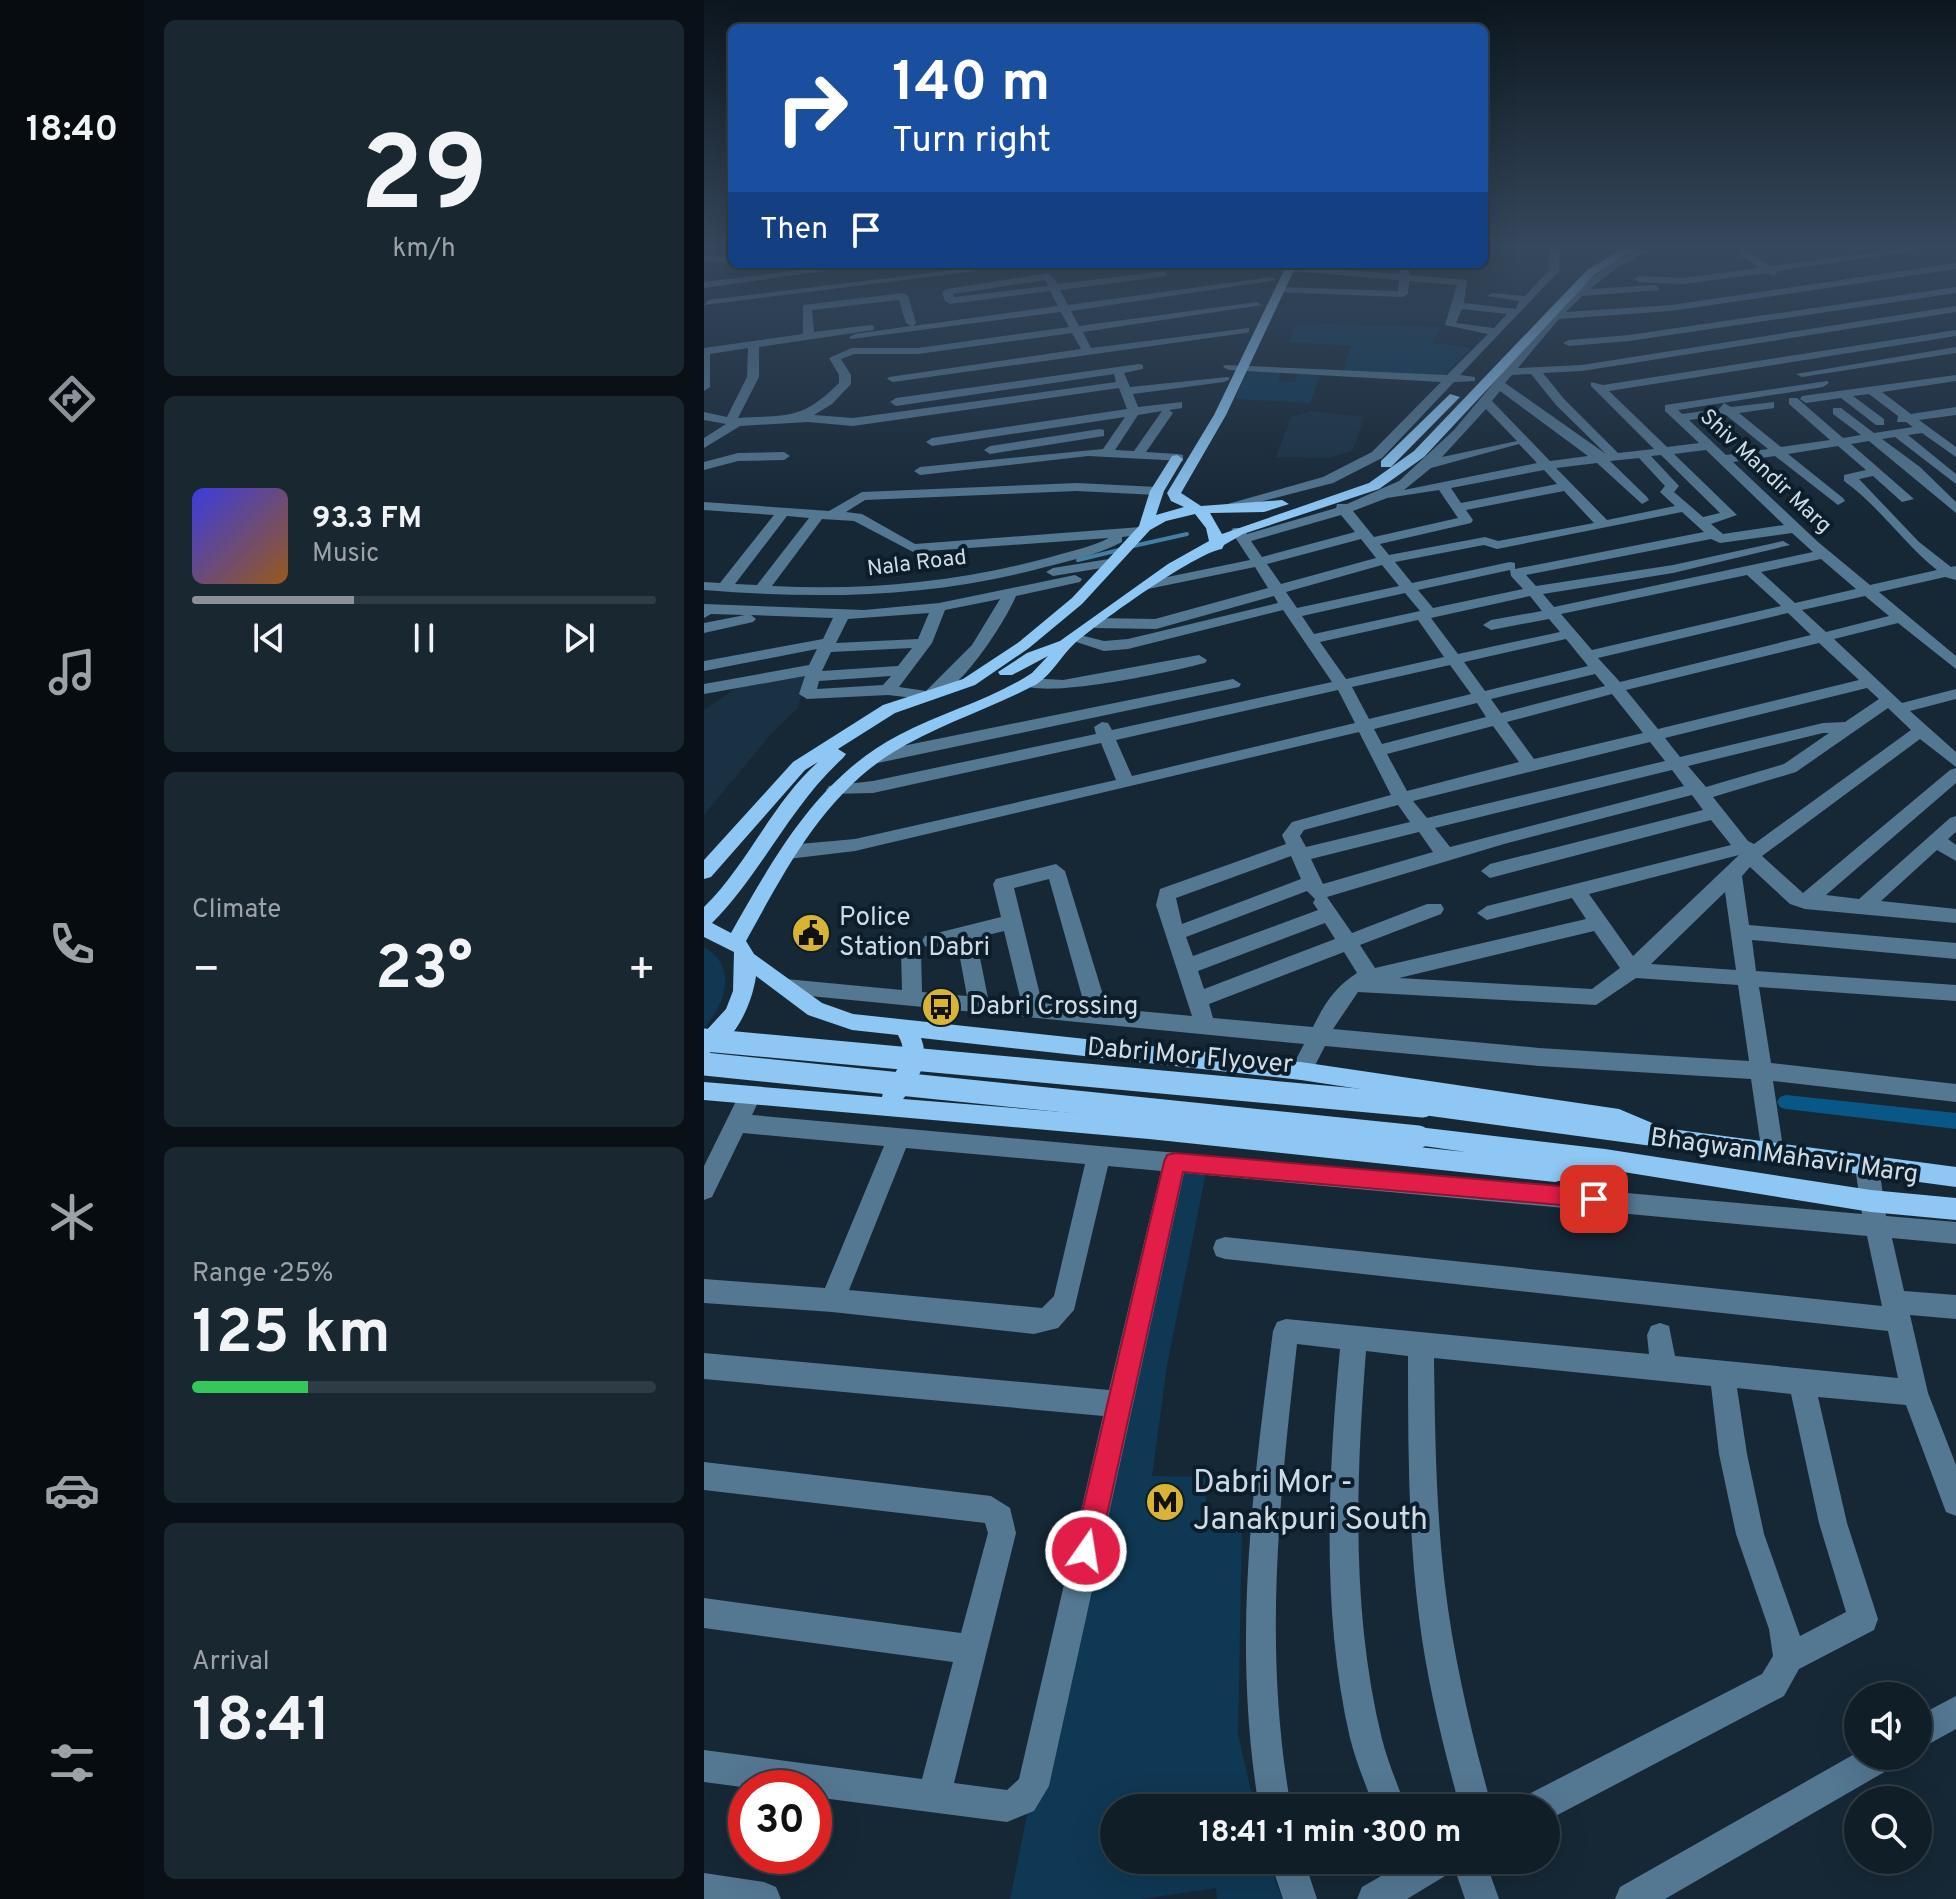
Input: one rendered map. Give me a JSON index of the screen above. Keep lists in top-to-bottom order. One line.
{"streets":{"main road":["Dabri Mor Flyover","Bhagwan Mahavir Marg"],"street":["Shiv Mandir Marg","Nala Road"]},"crossings":[["Dabri Mor Flyover","Bhagwan Mahavir Marg"]],"places":{"public building":["Police Station Dabri"],"bus stop":["Dabri Crossing"],"metro station":["Dabri Mor - Janakpuri South"]},"page":{"tabs":"18:40","tile":[["29","km/h"],"Climate",["Range · 25%","125 km"],["Arrival","18:41"]],"turn":["140 m","Turn right"],"then":"Then","song":["93.3 FM","Music"],"heat":["−","23°","+"],"limit":"30","trip":"18:41 · 1 min · 300 m"}}
